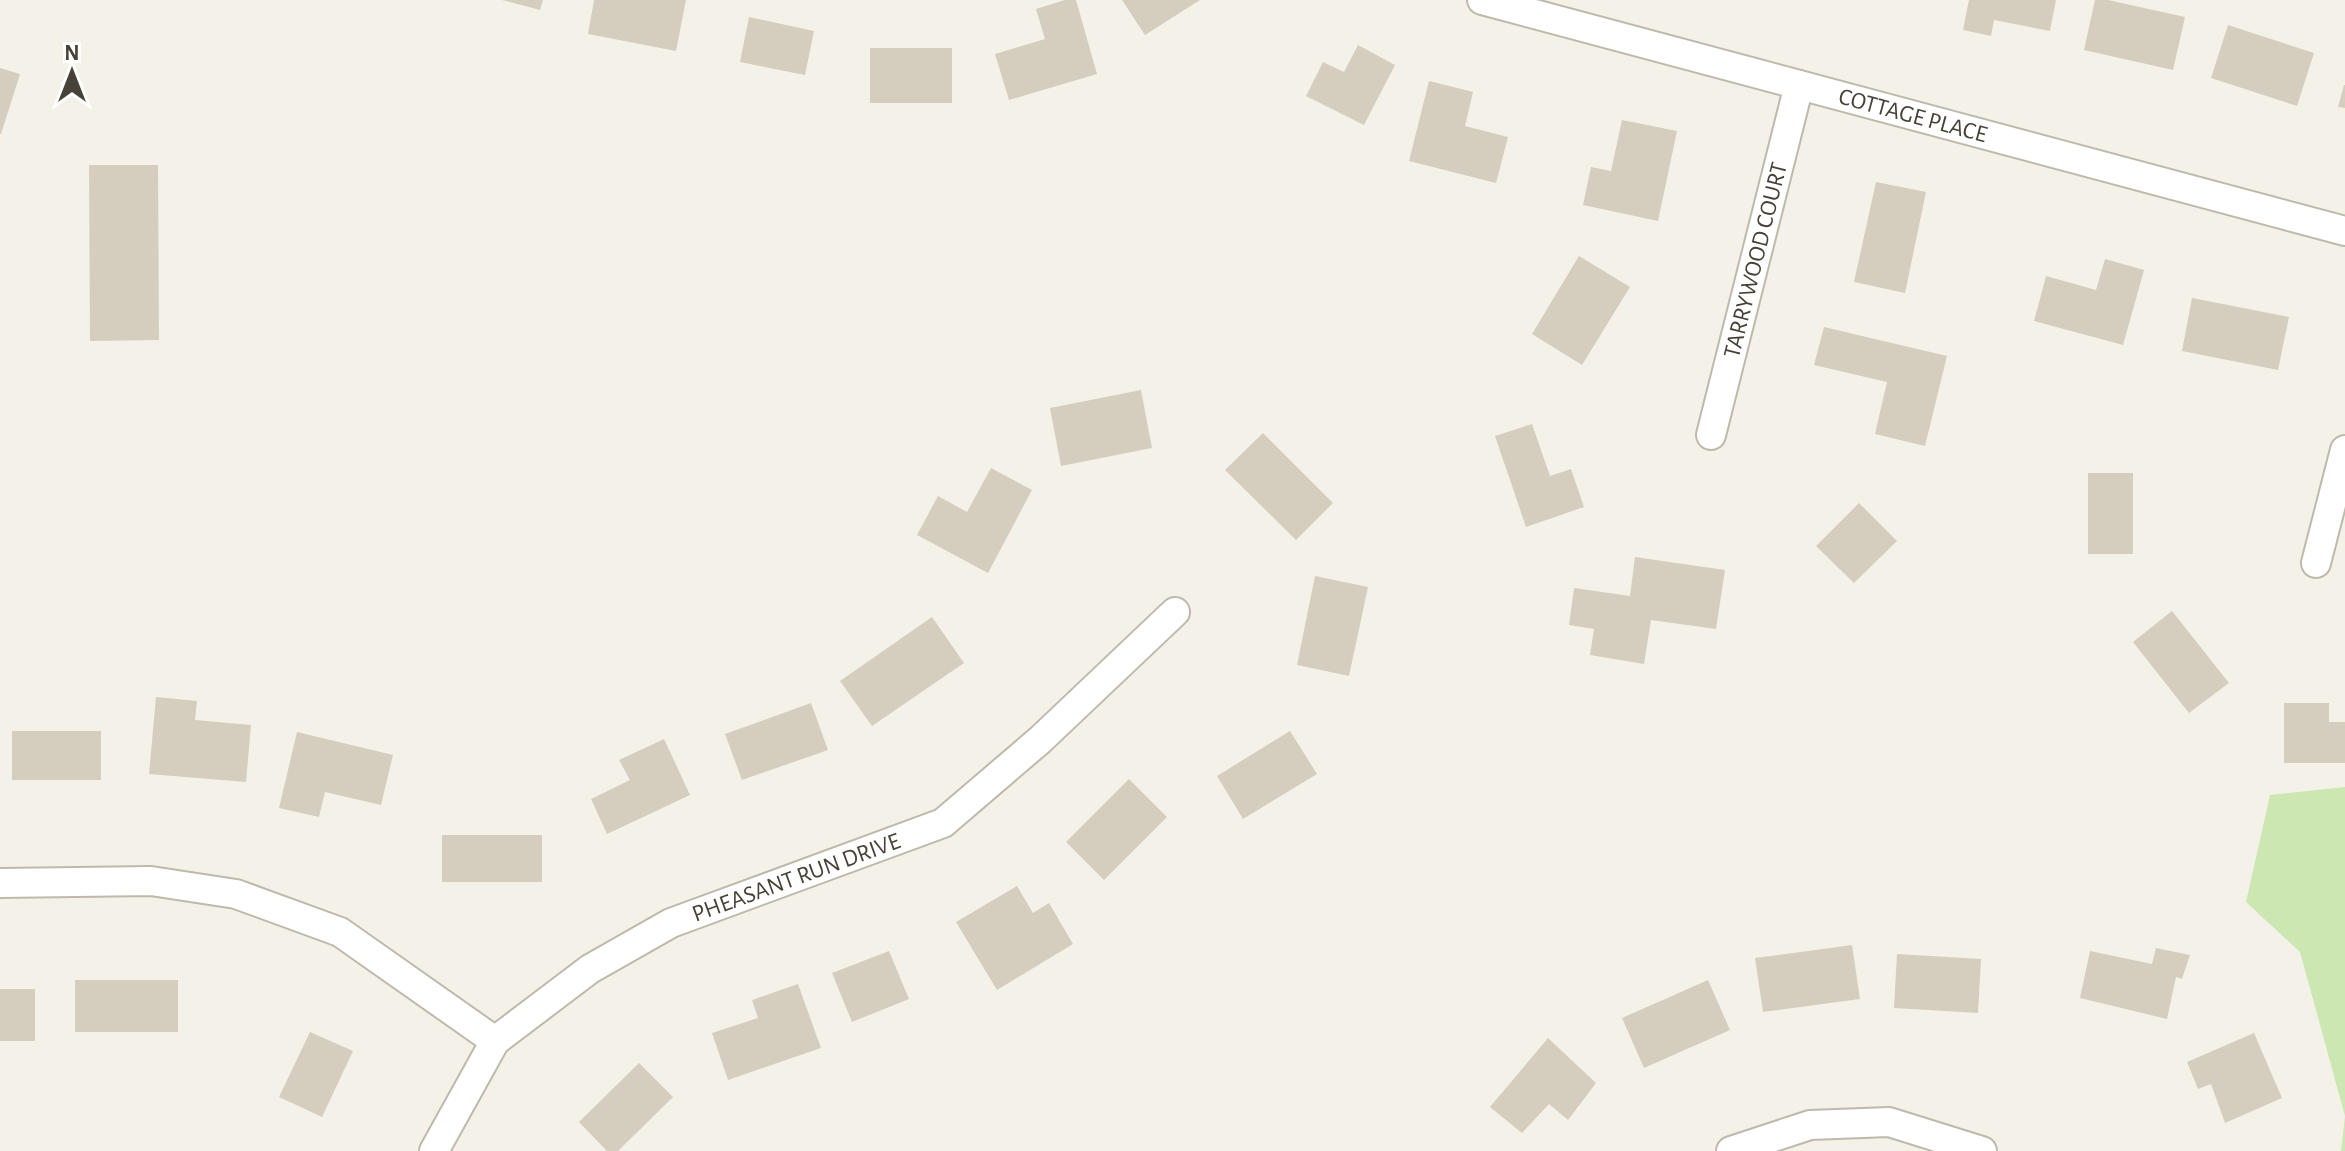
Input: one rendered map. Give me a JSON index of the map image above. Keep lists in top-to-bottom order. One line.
{"streets":{"street":["COTTAGE PLACE","TARRYWOOD COURT","PHEASANT RUN DRIVE"]},"crossings":[["COTTAGE PLACE","TARRYWOOD COURT"]],"north":"top"}
